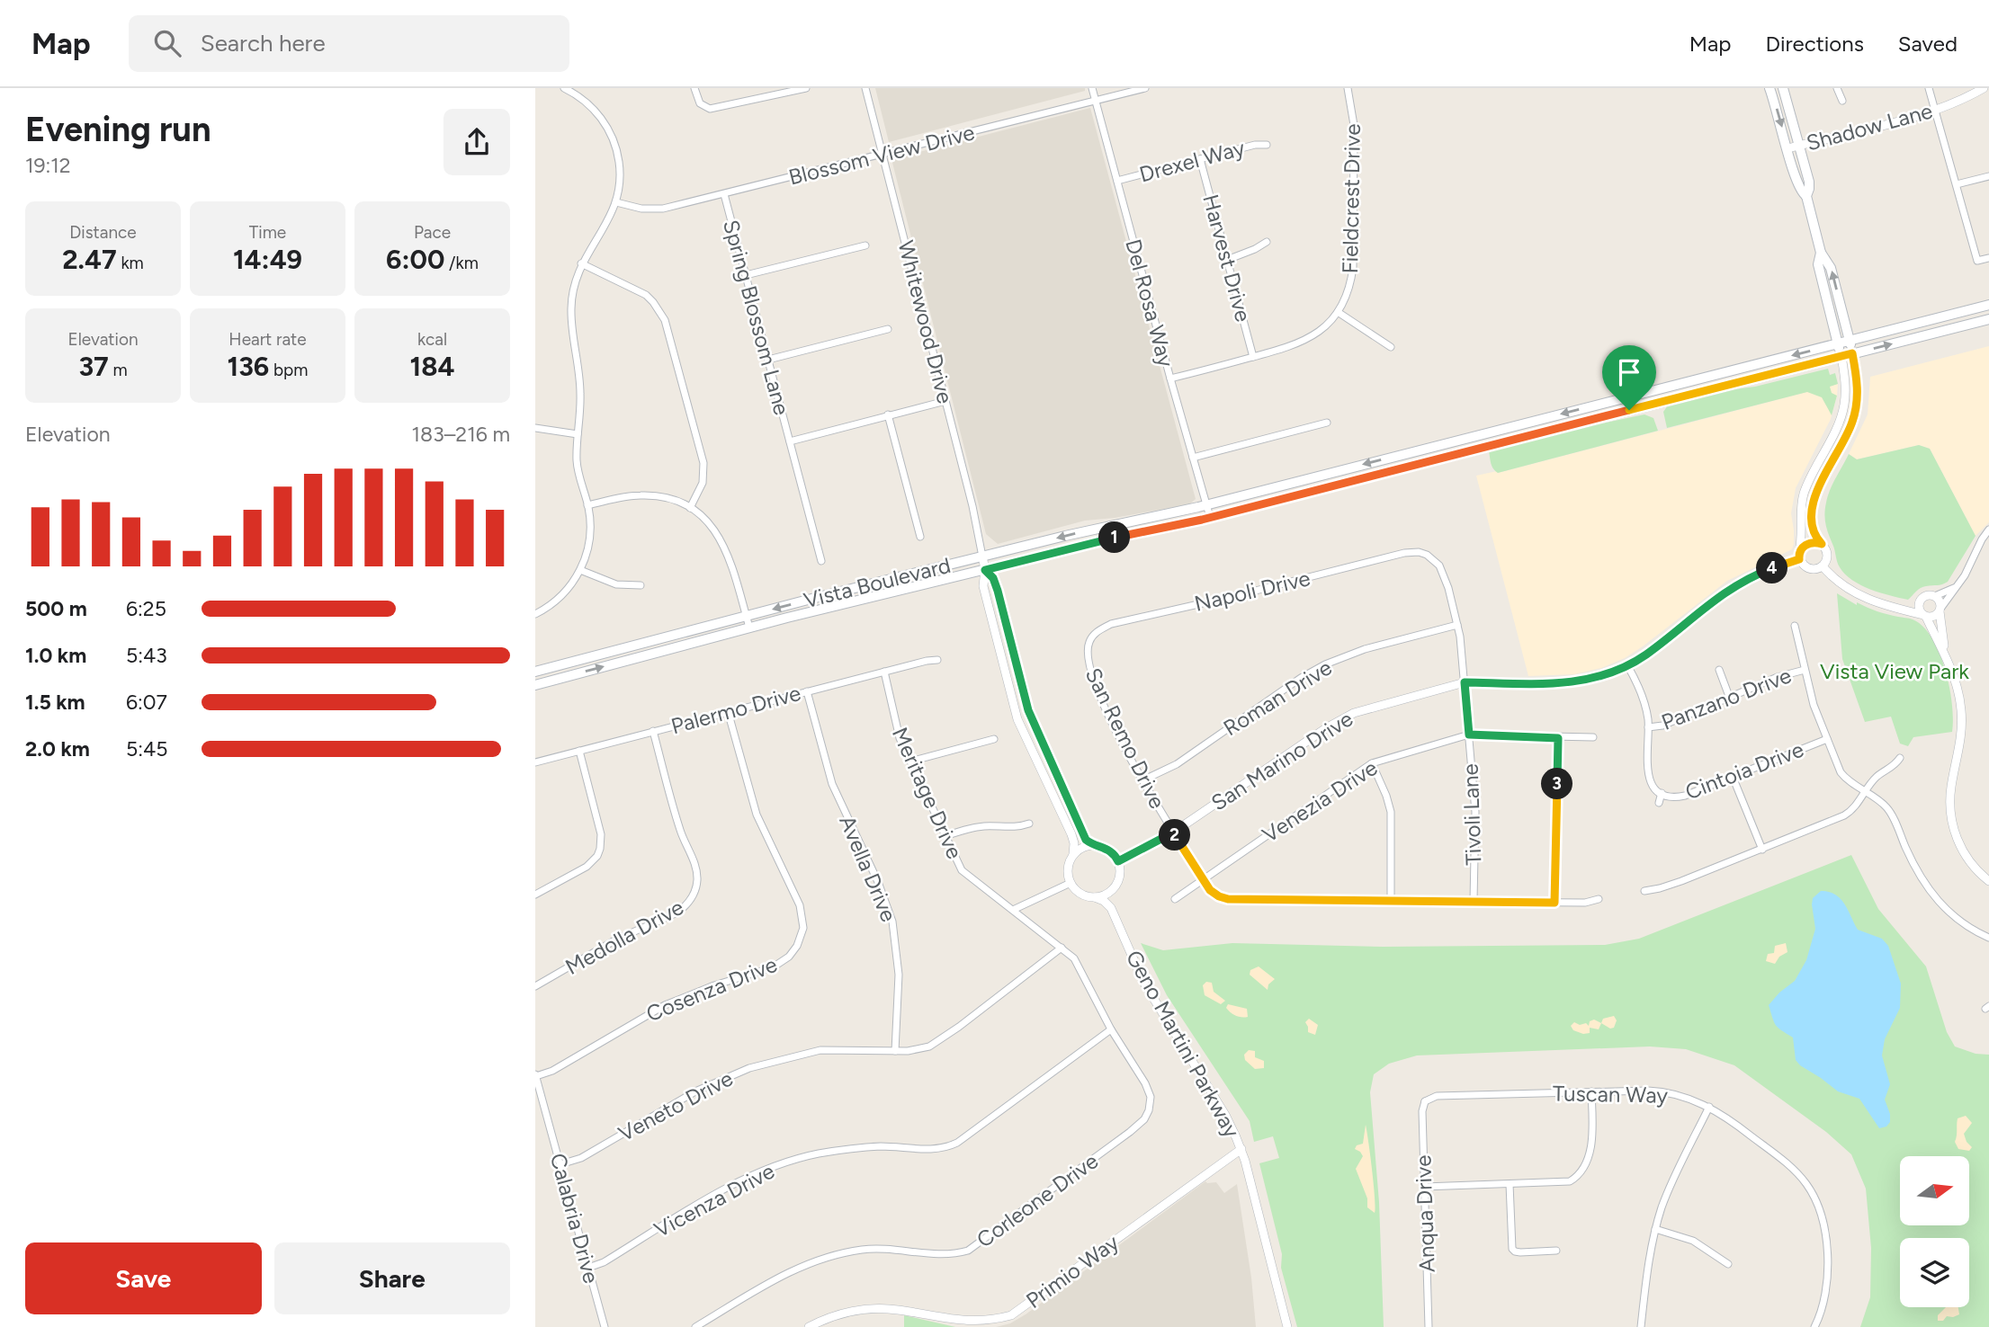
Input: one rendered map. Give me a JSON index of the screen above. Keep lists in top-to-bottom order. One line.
{"streets":{"main road":["Vista Boulevard"],"street":["Shadow Lane","Blossom View Drive","Drexel Way","Fieldcrest Drive","Harvest Drive","Del Rosa Way","Spring Blossom Lane","Whitewood Drive","Napoli Drive","Roman Drive","Panzano Drive","Palermo Drive","San Remo Drive","San Marino Drive","Cintoia Drive","Meritage Drive","Venezia Drive","Tivoli Lane","Avella Drive","Medolla Drive","Cosenza Drive","Geno Martini Parkway","Tuscan Way","Veneto Drive","Vicenza Drive","Corleone Drive","Anqua Drive","Calabria Drive","Primio Way"]},"crossings":[["Blossom View Drive","Del Rosa Way"],["Blossom View Drive","Spring Blossom Lane"],["Blossom View Drive","Whitewood Drive"],["Drexel Way","Harvest Drive"],["Drexel Way","Del Rosa Way"],["Fieldcrest Drive","Harvest Drive"],["Fieldcrest Drive","Del Rosa Way"],["Del Rosa Way","Vista Boulevard"],["Whitewood Drive","Vista Boulevard"],["Napoli Drive","San Remo Drive"],["Napoli Drive","Tivoli Lane"],["Roman Drive","San Remo Drive"],["Roman Drive","Tivoli Lane"],["Panzano Drive","Cintoia Drive"],["Palermo Drive","Meritage Drive"],["Palermo Drive","Avella Drive"],["Palermo Drive","Medolla Drive"],["Palermo Drive","Cosenza Drive"],["San Remo Drive","San Marino Drive"],["San Remo Drive","Venezia Drive"],["San Remo Drive","Tivoli Lane"],["San Marino Drive","Cintoia Drive"],["San Marino Drive","Tivoli Lane"],["Meritage Drive","Veneto Drive"],["Meritage Drive","Vicenza Drive"],["Meritage Drive","Corleone Drive"],["Venezia Drive","Tivoli Lane"],["Avella Drive","Veneto Drive"],["Cosenza Drive","Calabria Drive"],["Geno Martini Parkway","Primio Way"],["Tuscan Way","Anqua Drive"],["Veneto Drive","Calabria Drive"],["Vicenza Drive","Calabria Drive"]],"parks":["Vista View Park"],"north":"right","page":{"header":"Map","search":"Search here","nav":["Map","Directions","Saved"],"heading":["Evening run","19:12"],"stats":[["Distance","2.47 km"],["Time","14:49"],["Pace","6:00 /km"],["Elevation","37 m"],["Heart rate","136 bpm"],["kcal","184"]],"chart":["Elevation","183–216 m"],"pins":["1","4","3","2"],"list":[{"name":"500 m","note":"6:25"},{"name":"1.0 km","note":"5:43"},{"name":"1.5 km","note":"6:07"},{"name":"2.0 km","note":"5:45"}],"buttons":["Save","Share"]}}
